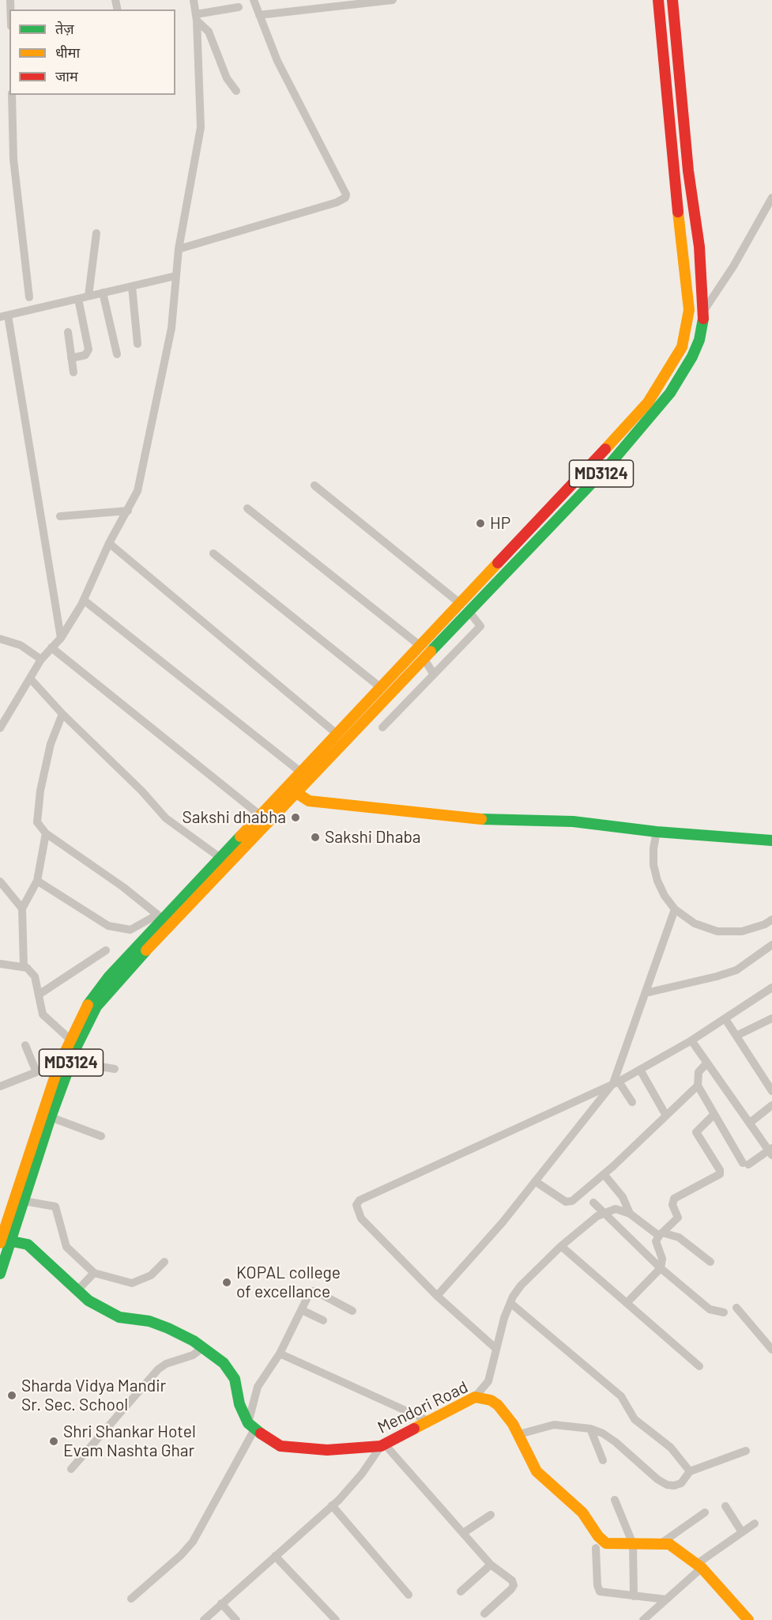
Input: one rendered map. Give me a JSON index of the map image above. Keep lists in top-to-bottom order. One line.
{"streets":{"main road":["MD3124","Mendori Road"]},"places":["HP","Sakshi dhabha","Sakshi Dhaba","KOPAL college of excellance","Sharda Vidya Mandir Sr. Sec. School","Shri Shankar Hotel Evam Nashta Ghar"],"legend":["तेज़","धीमा","जाम"]}
